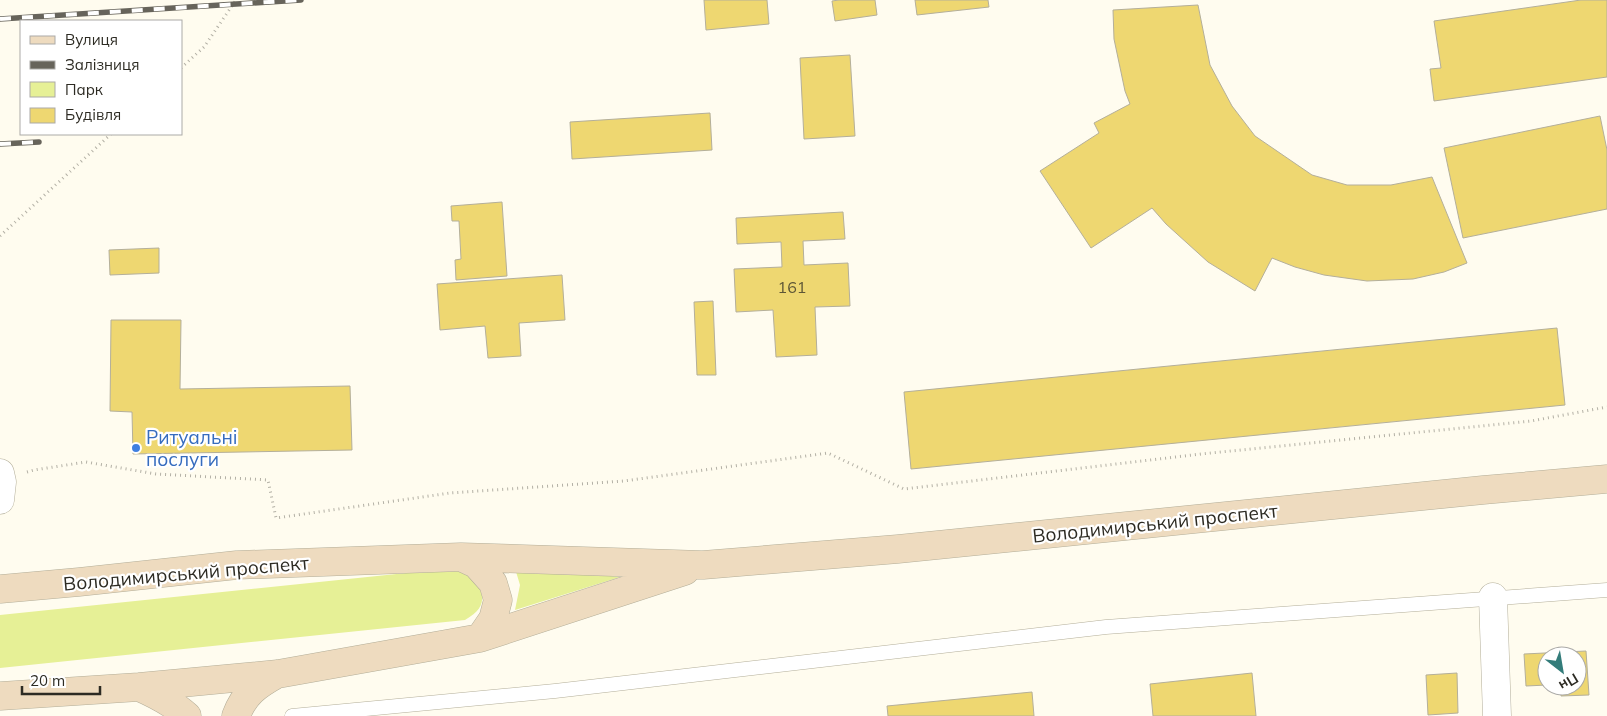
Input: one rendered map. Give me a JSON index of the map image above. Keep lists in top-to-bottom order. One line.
{"streets":{"main road":["Володимирський проспект"]},"places":["Ритуальні послуги"],"house_numbers":["161"],"legend":["Вулиця","Залізниця","Парк","Будівля"],"scale_bar":"20 m","north":"bottom right"}
